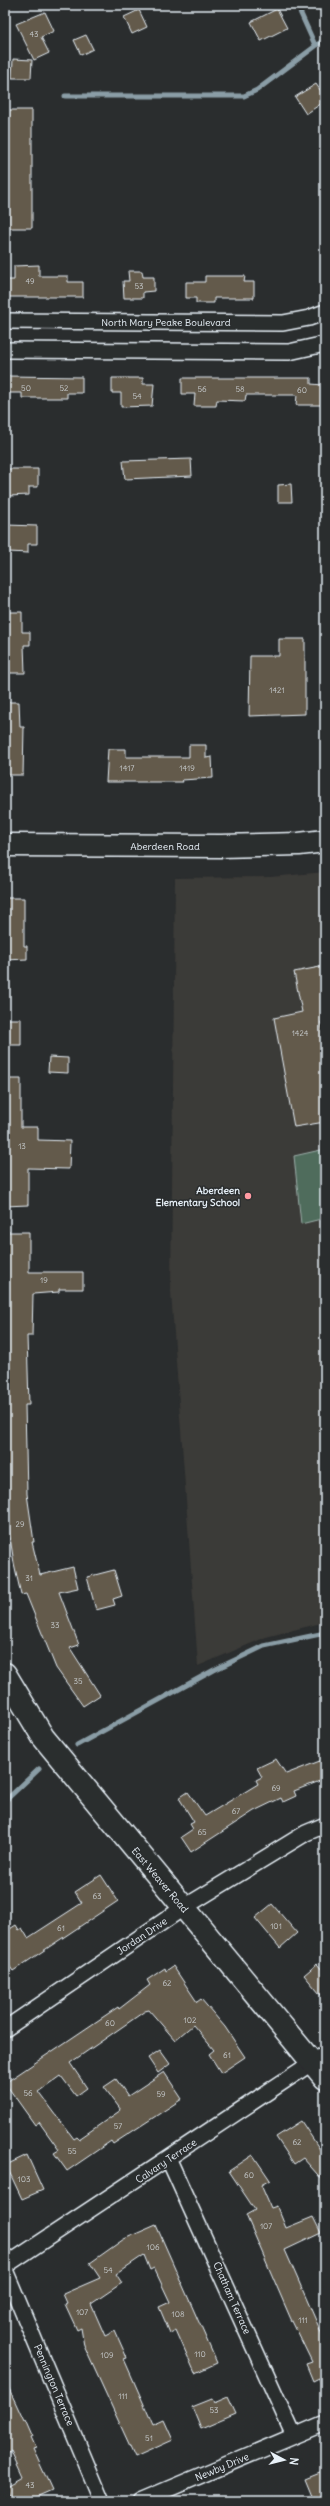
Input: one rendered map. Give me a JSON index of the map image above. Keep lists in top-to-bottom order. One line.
{"streets":{"street":["North Mary Peake Boulevard","Aberdeen Road","East Weaver Road","Jordan Drive","Calvary Terrace","Chatham Terrace","Pennington Terrace","Newby Drive"]},"crossings":[["East Weaver Road","Jordan Drive"],["East Weaver Road","Calvary Terrace"],["Calvary Terrace","Chatham Terrace"],["Calvary Terrace","Pennington Terrace"],["Chatham Terrace","Newby Drive"]],"places":["Aberdeen Elementary School"],"house_numbers":["43","49","53","50","52","56","58","60","54","1421","1417","1419","1424","13","19","29","31","33","35","69","67","65","63","101","61","62","102","60","61","56","59","57","62","55","60","103","107","106","54","107","108","111","110","109","111","53","51","43"],"north":"right"}
